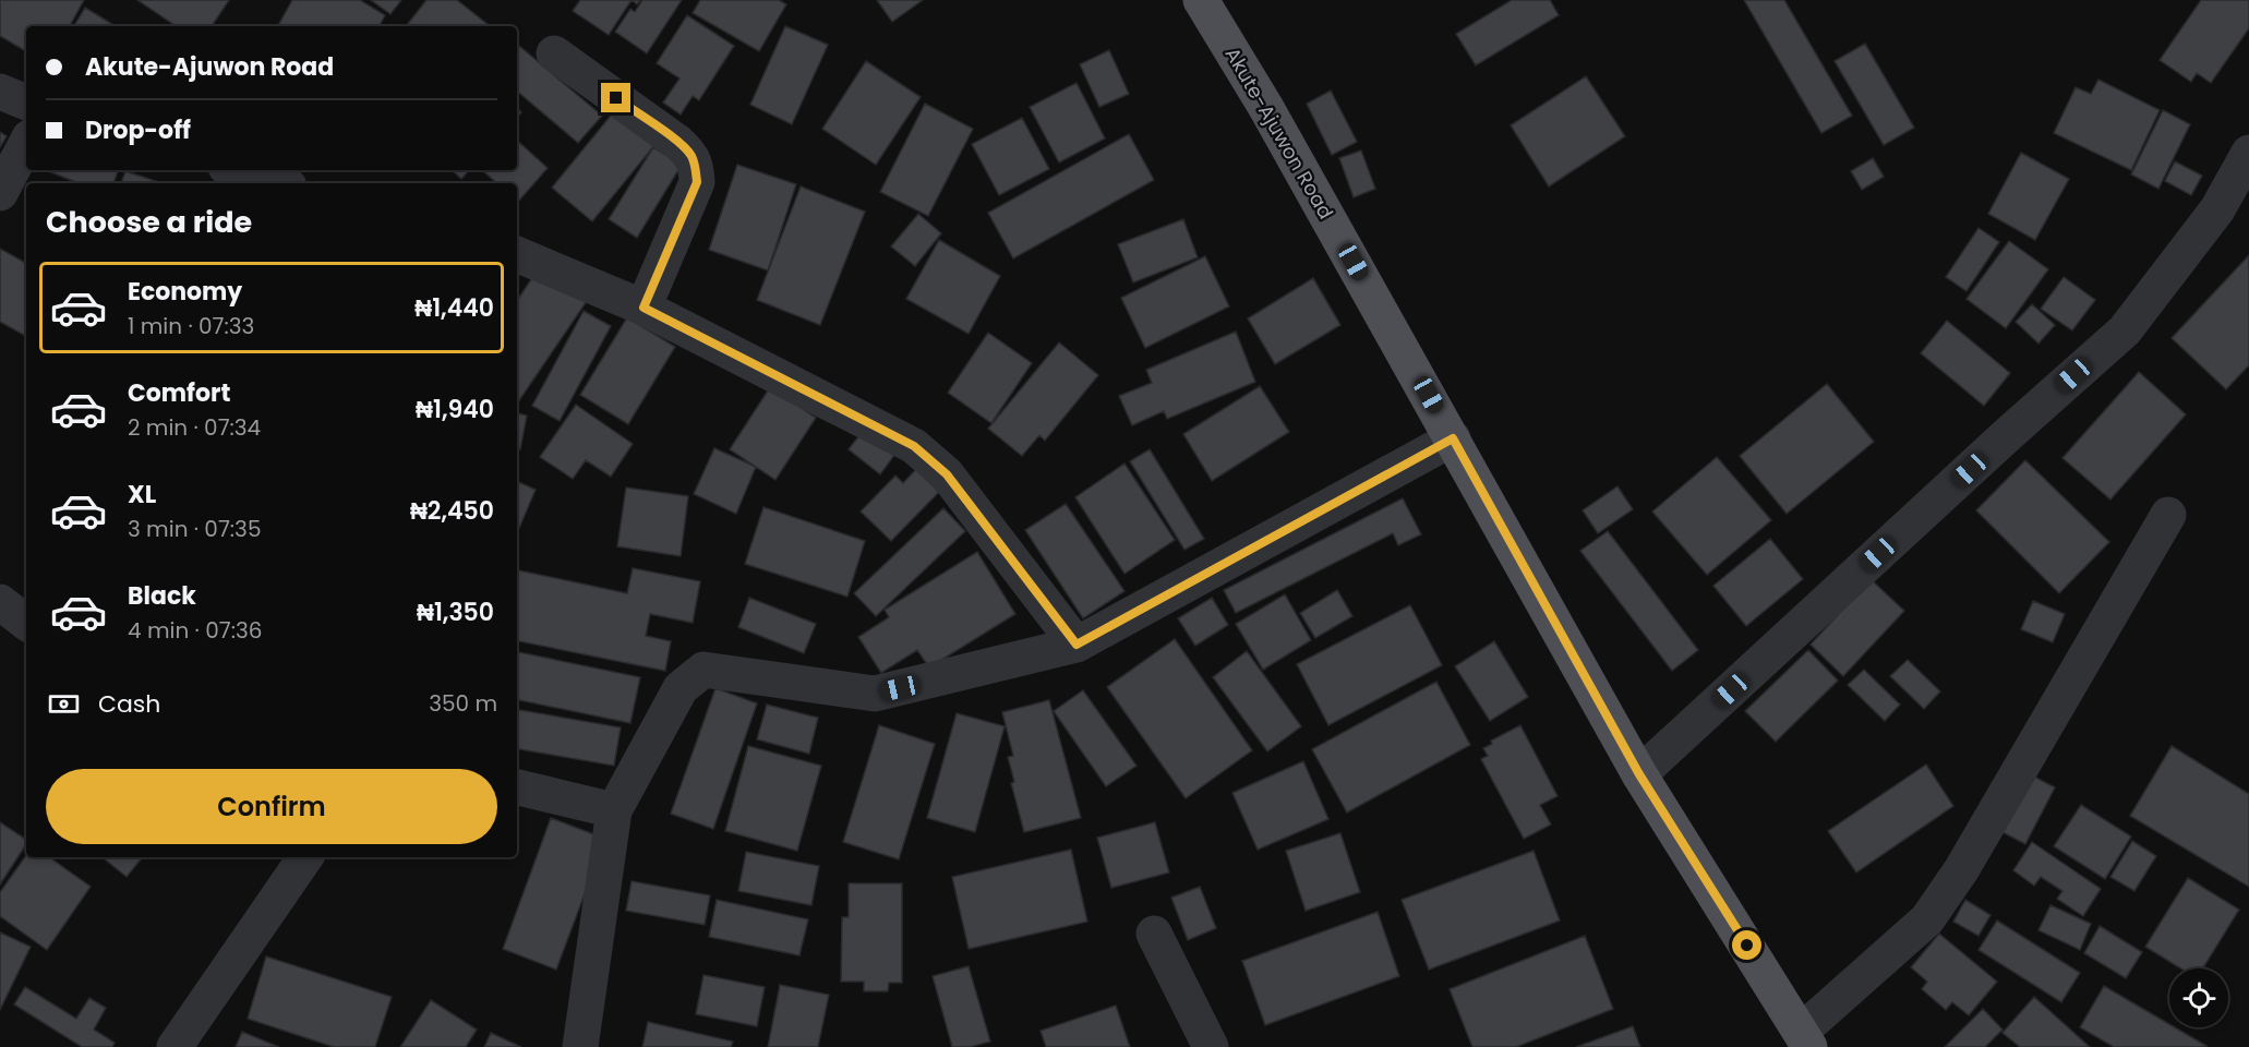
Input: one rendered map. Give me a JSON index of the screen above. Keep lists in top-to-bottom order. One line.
{"streets":{"main road":["Akute-Ajuwon Road"]},"page":{"banner":["Akute-Ajuwon Road","Drop-off"],"heading":"Choose a ride","list":[{"name":"Economy","note":"1 min · 07:33","value":"₦1,440"},{"name":"Comfort","note":"2 min · 07:34","value":"₦1,940"},{"name":"XL","note":"3 min · 07:35","value":"₦2,450"},{"name":"Black","note":"4 min · 07:36","value":"₦1,350"}],"pay":["Cash","350 m"],"buttons":"Confirm"}}
